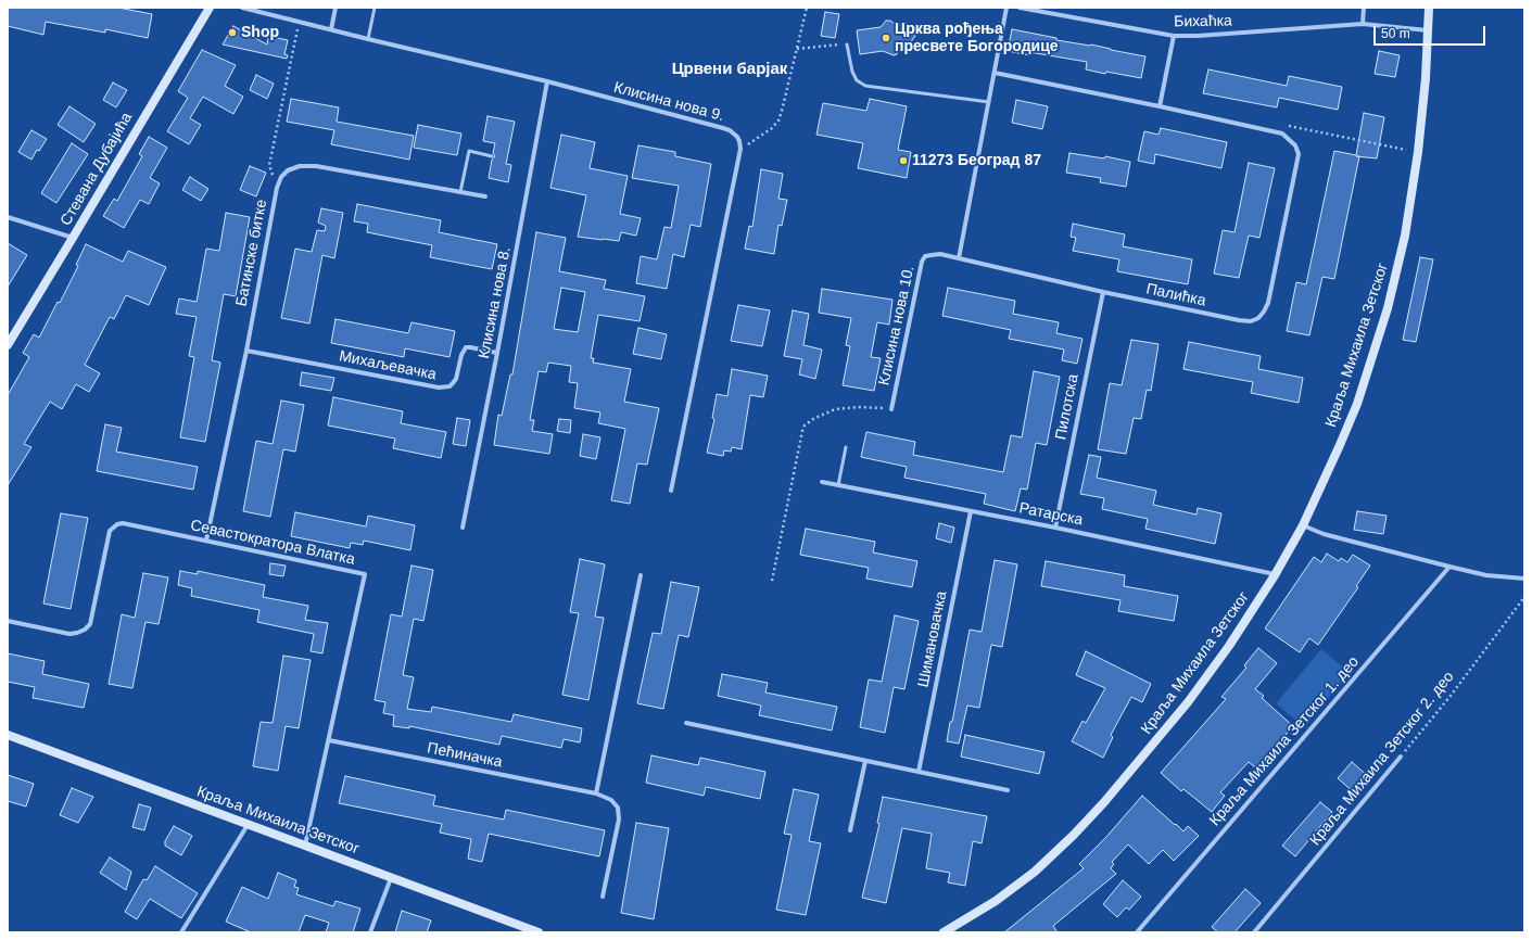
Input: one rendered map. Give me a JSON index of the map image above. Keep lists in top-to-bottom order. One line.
{"streets":{"street":["Бихаћка","Клисина нова 9.","Стевана Дубајића","Батинске битке","Палићка","Клисина нова 8.","Клисина нова 10.","Краља Михаила Зетског","Михаљевачка","Пилотска","Ратарска","Севастократора Влатка","Шимановачка","Краља Михаила Зетског 1. део","Пећиначка","Краља Михаила Зетског 2. део"]},"crossings":[["Бихаћка","Краља Михаила Зетског"],["Клисина нова 9.","Клисина нова 8."],["Батинске битке","Михаљевачка"],["Батинске битке","Севастократора Влатка"],["Палићка","Клисина нова 10."],["Палићка","Пилотска"],["Клисина нова 8.","Михаљевачка"],["Краља Михаила Зетског","Ратарска"],["Краља Михаила Зетског","Севастократора Влатка"],["Пилотска","Ратарска"],["Ратарска","Шимановачка"],["Севастократора Влатка","Пећиначка"]],"districts":["Црвени барјак"],"places":["Shop","Црква рођења пресвете Богородице","11273 Београд 87"],"scale_bar":"50 m"}
